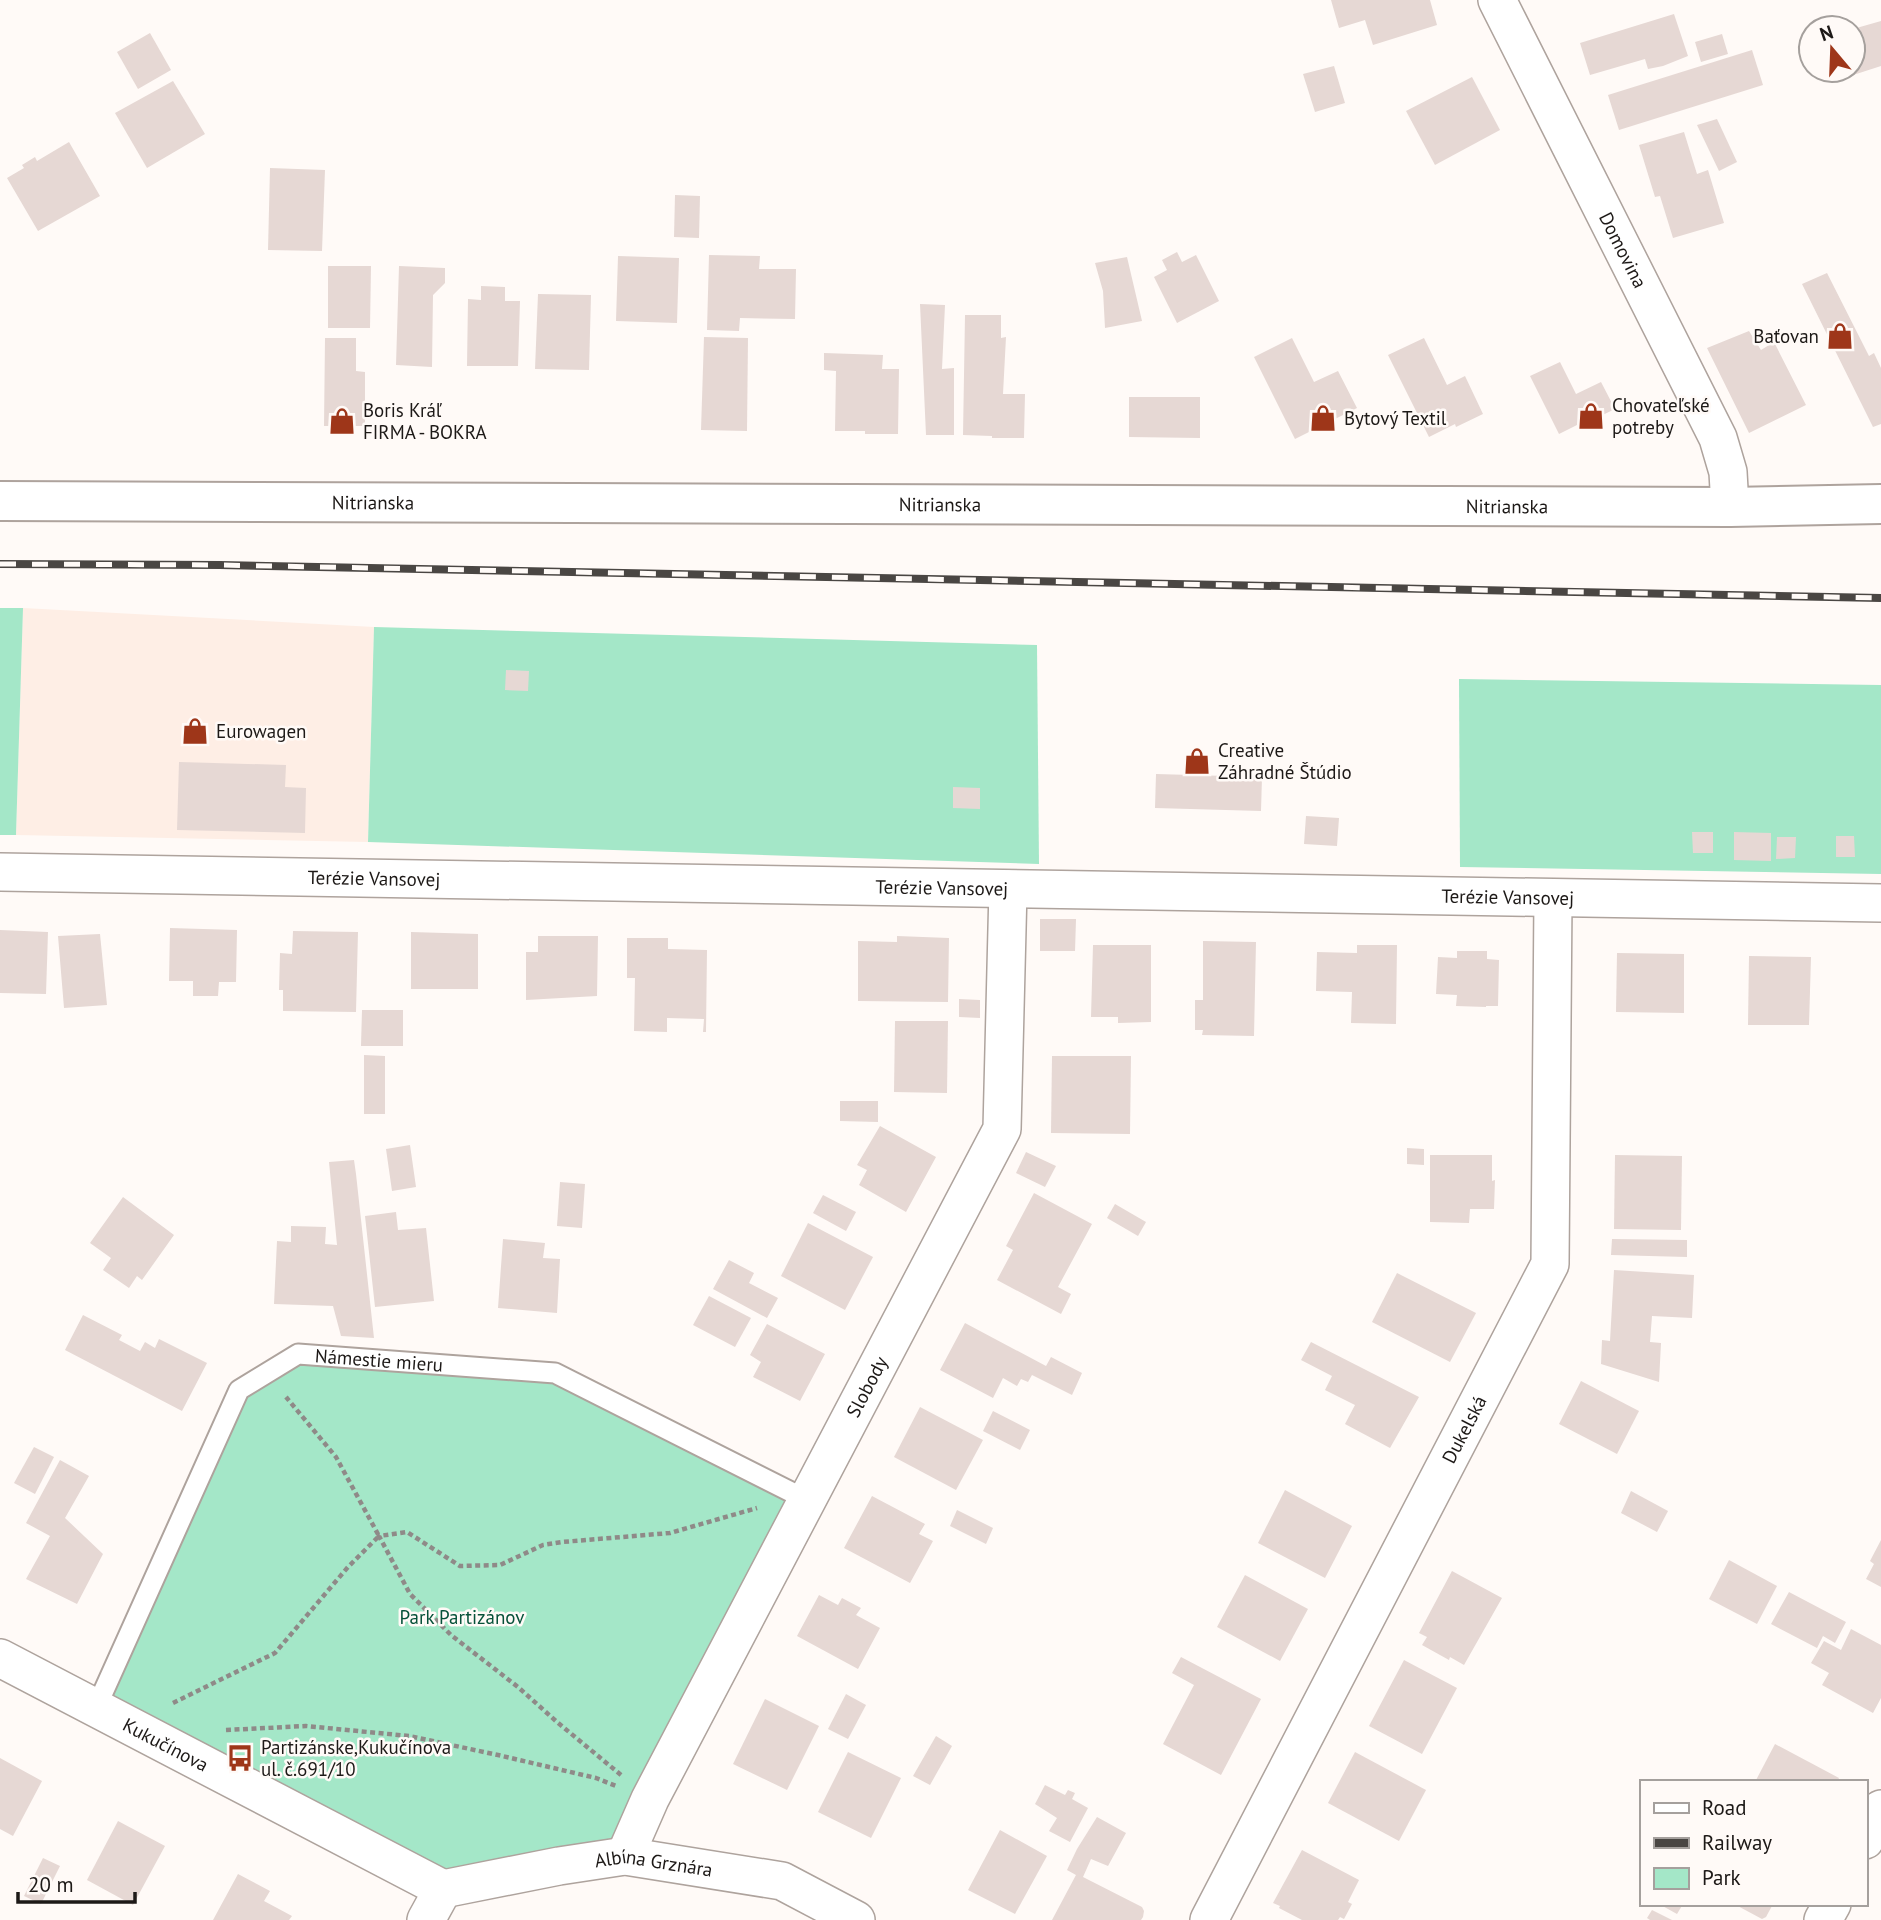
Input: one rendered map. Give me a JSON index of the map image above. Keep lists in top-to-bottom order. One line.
{"streets":{"main road":["Nitrianska"],"street":["Domovina","Terézie Vansovej","Slobody","Dukelská","Kukučínova","Albína Grznára"],"lane":["Námestie mieru"]},"crossings":[["Domovina","Nitrianska"],["Terézie Vansovej","Slobody"],["Terézie Vansovej","Dukelská"],["Námestie mieru","Slobody"],["Námestie mieru","Kukučínova"],["Slobody","Albína Grznára"],["Kukučínova","Albína Grznára"]],"parks":["Park Partizánov"],"places":{"shop":["Baťovan","Chovateľské potreby","Bytový Textil","Boris Kráľ FIRMA - BOKRA","Eurowagen","Creative Záhradné Štúdio"],"bus stop":["Partizánske,Kukučínova ul. č.691/10"]},"legend":["Road","Railway","Park"],"scale_bar":"20 m","north":"top"}
